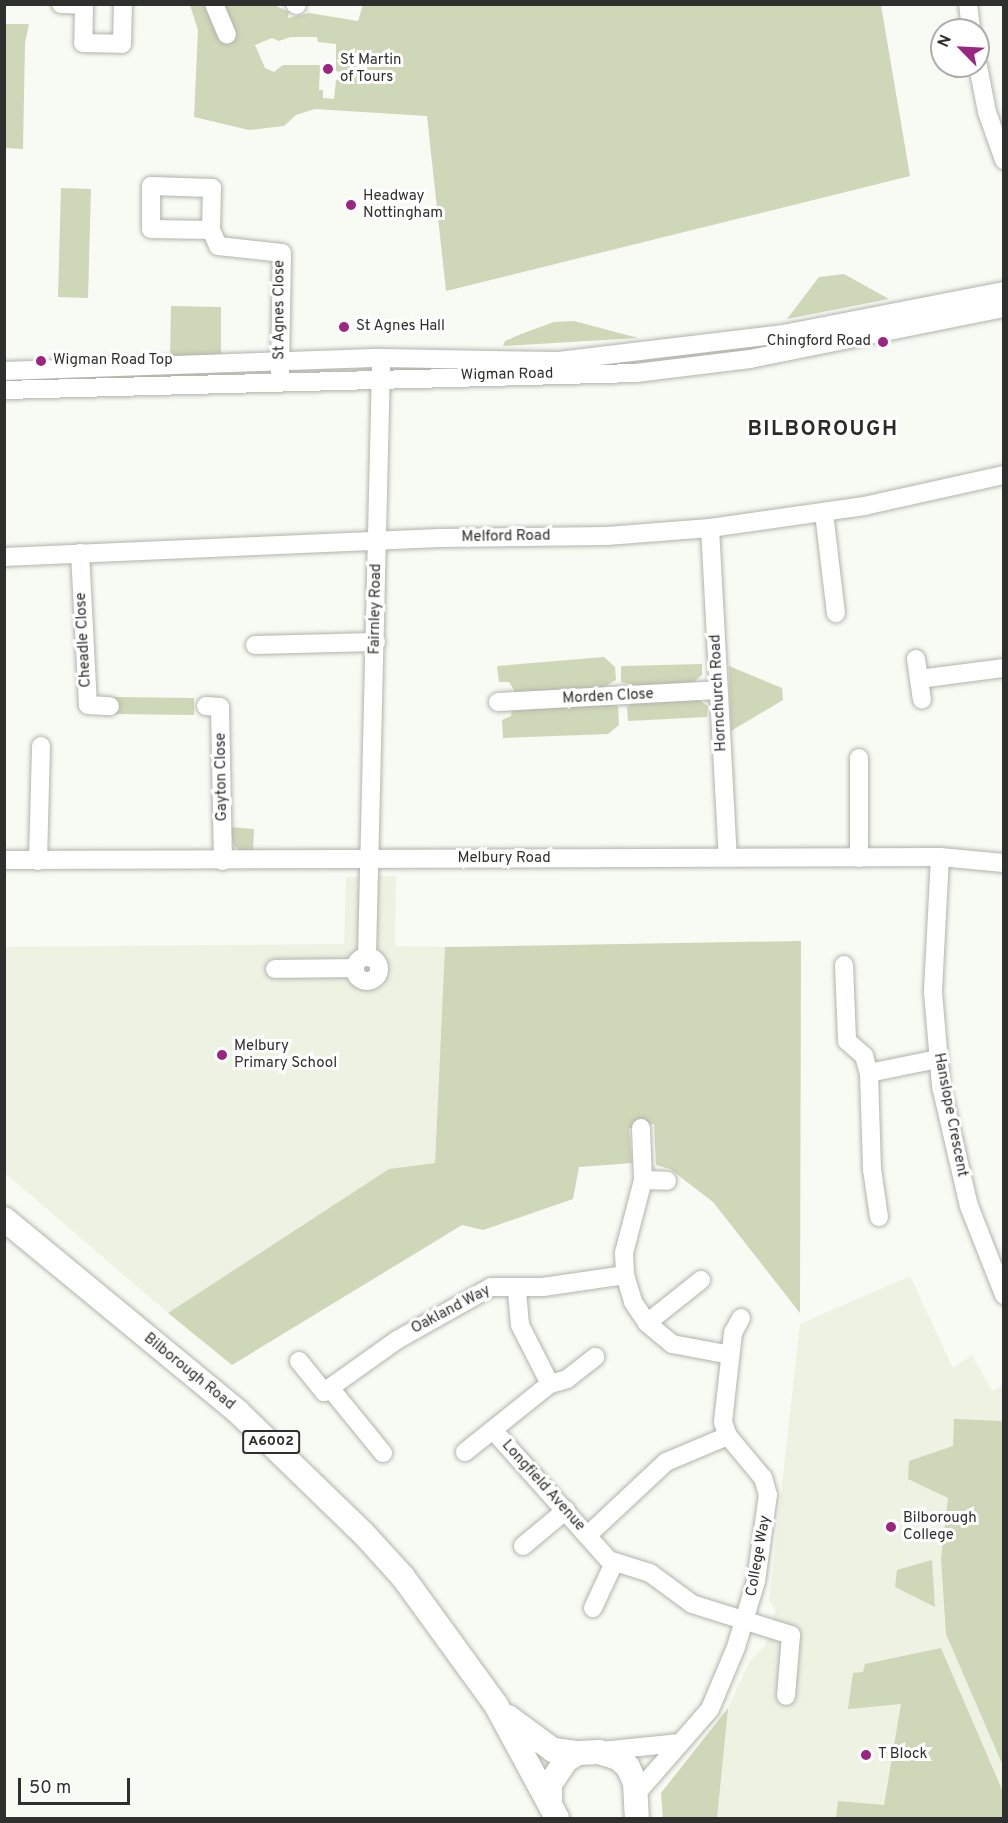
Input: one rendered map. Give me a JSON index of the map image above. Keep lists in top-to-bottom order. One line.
{"streets":{"main road":["Bilborough Road","A6002"],"street":["St Agnes Close","Wigman Road","Melford Road","Fairnley Road","Cheadle Close","Hornchurch Road","Morden Close","Gayton Close","Melbury Road","Hanslope Crescent","Oakland Way","Longfield Avenue","College Way"]},"crossings":[["St Agnes Close","Wigman Road"],["Wigman Road","Fairnley Road"],["Melford Road","Fairnley Road"],["Melford Road","Cheadle Close"],["Melford Road","Hornchurch Road"],["Fairnley Road","Melbury Road"],["Hornchurch Road","Morden Close"],["Hornchurch Road","Melbury Road"],["Gayton Close","Melbury Road"],["Melbury Road","Hanslope Crescent"],["Bilborough Road","College Way"]],"districts":["BILBOROUGH"],"places":["St Martin of Tours","Headway Nottingham","St Agnes Hall","Chingford Road","Wigman Road Top","Melbury Primary School","Bilborough College","T Block"],"scale_bar":"50 m","north":"top left"}
